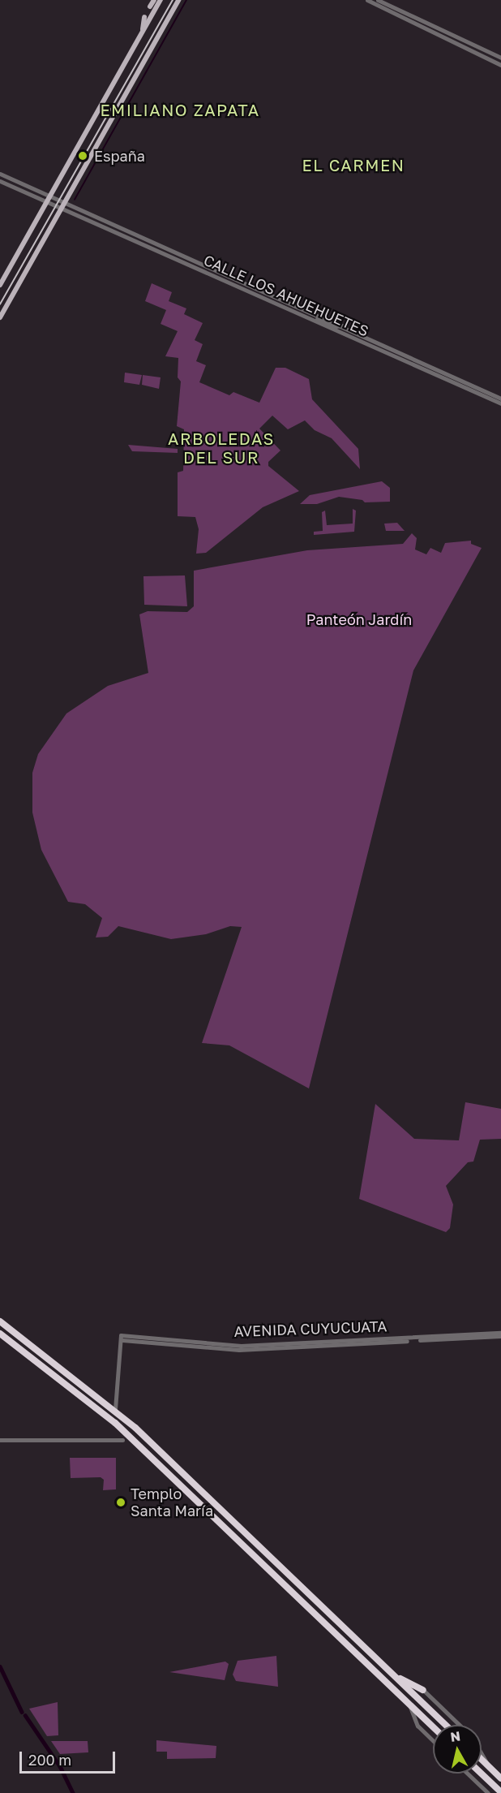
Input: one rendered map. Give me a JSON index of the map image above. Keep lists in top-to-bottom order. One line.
{"streets":{"street":["CALLE LOS AHUEHUETES","AVENIDA CUYUCUATA"]},"districts":["EMILIANO ZAPATA","EL CARMEN","ARBOLEDAS DEL SUR"],"parks":["Panteón Jardín"],"places":["España","Templo Santa María"],"scale_bar":"200 m","north":"top"}
